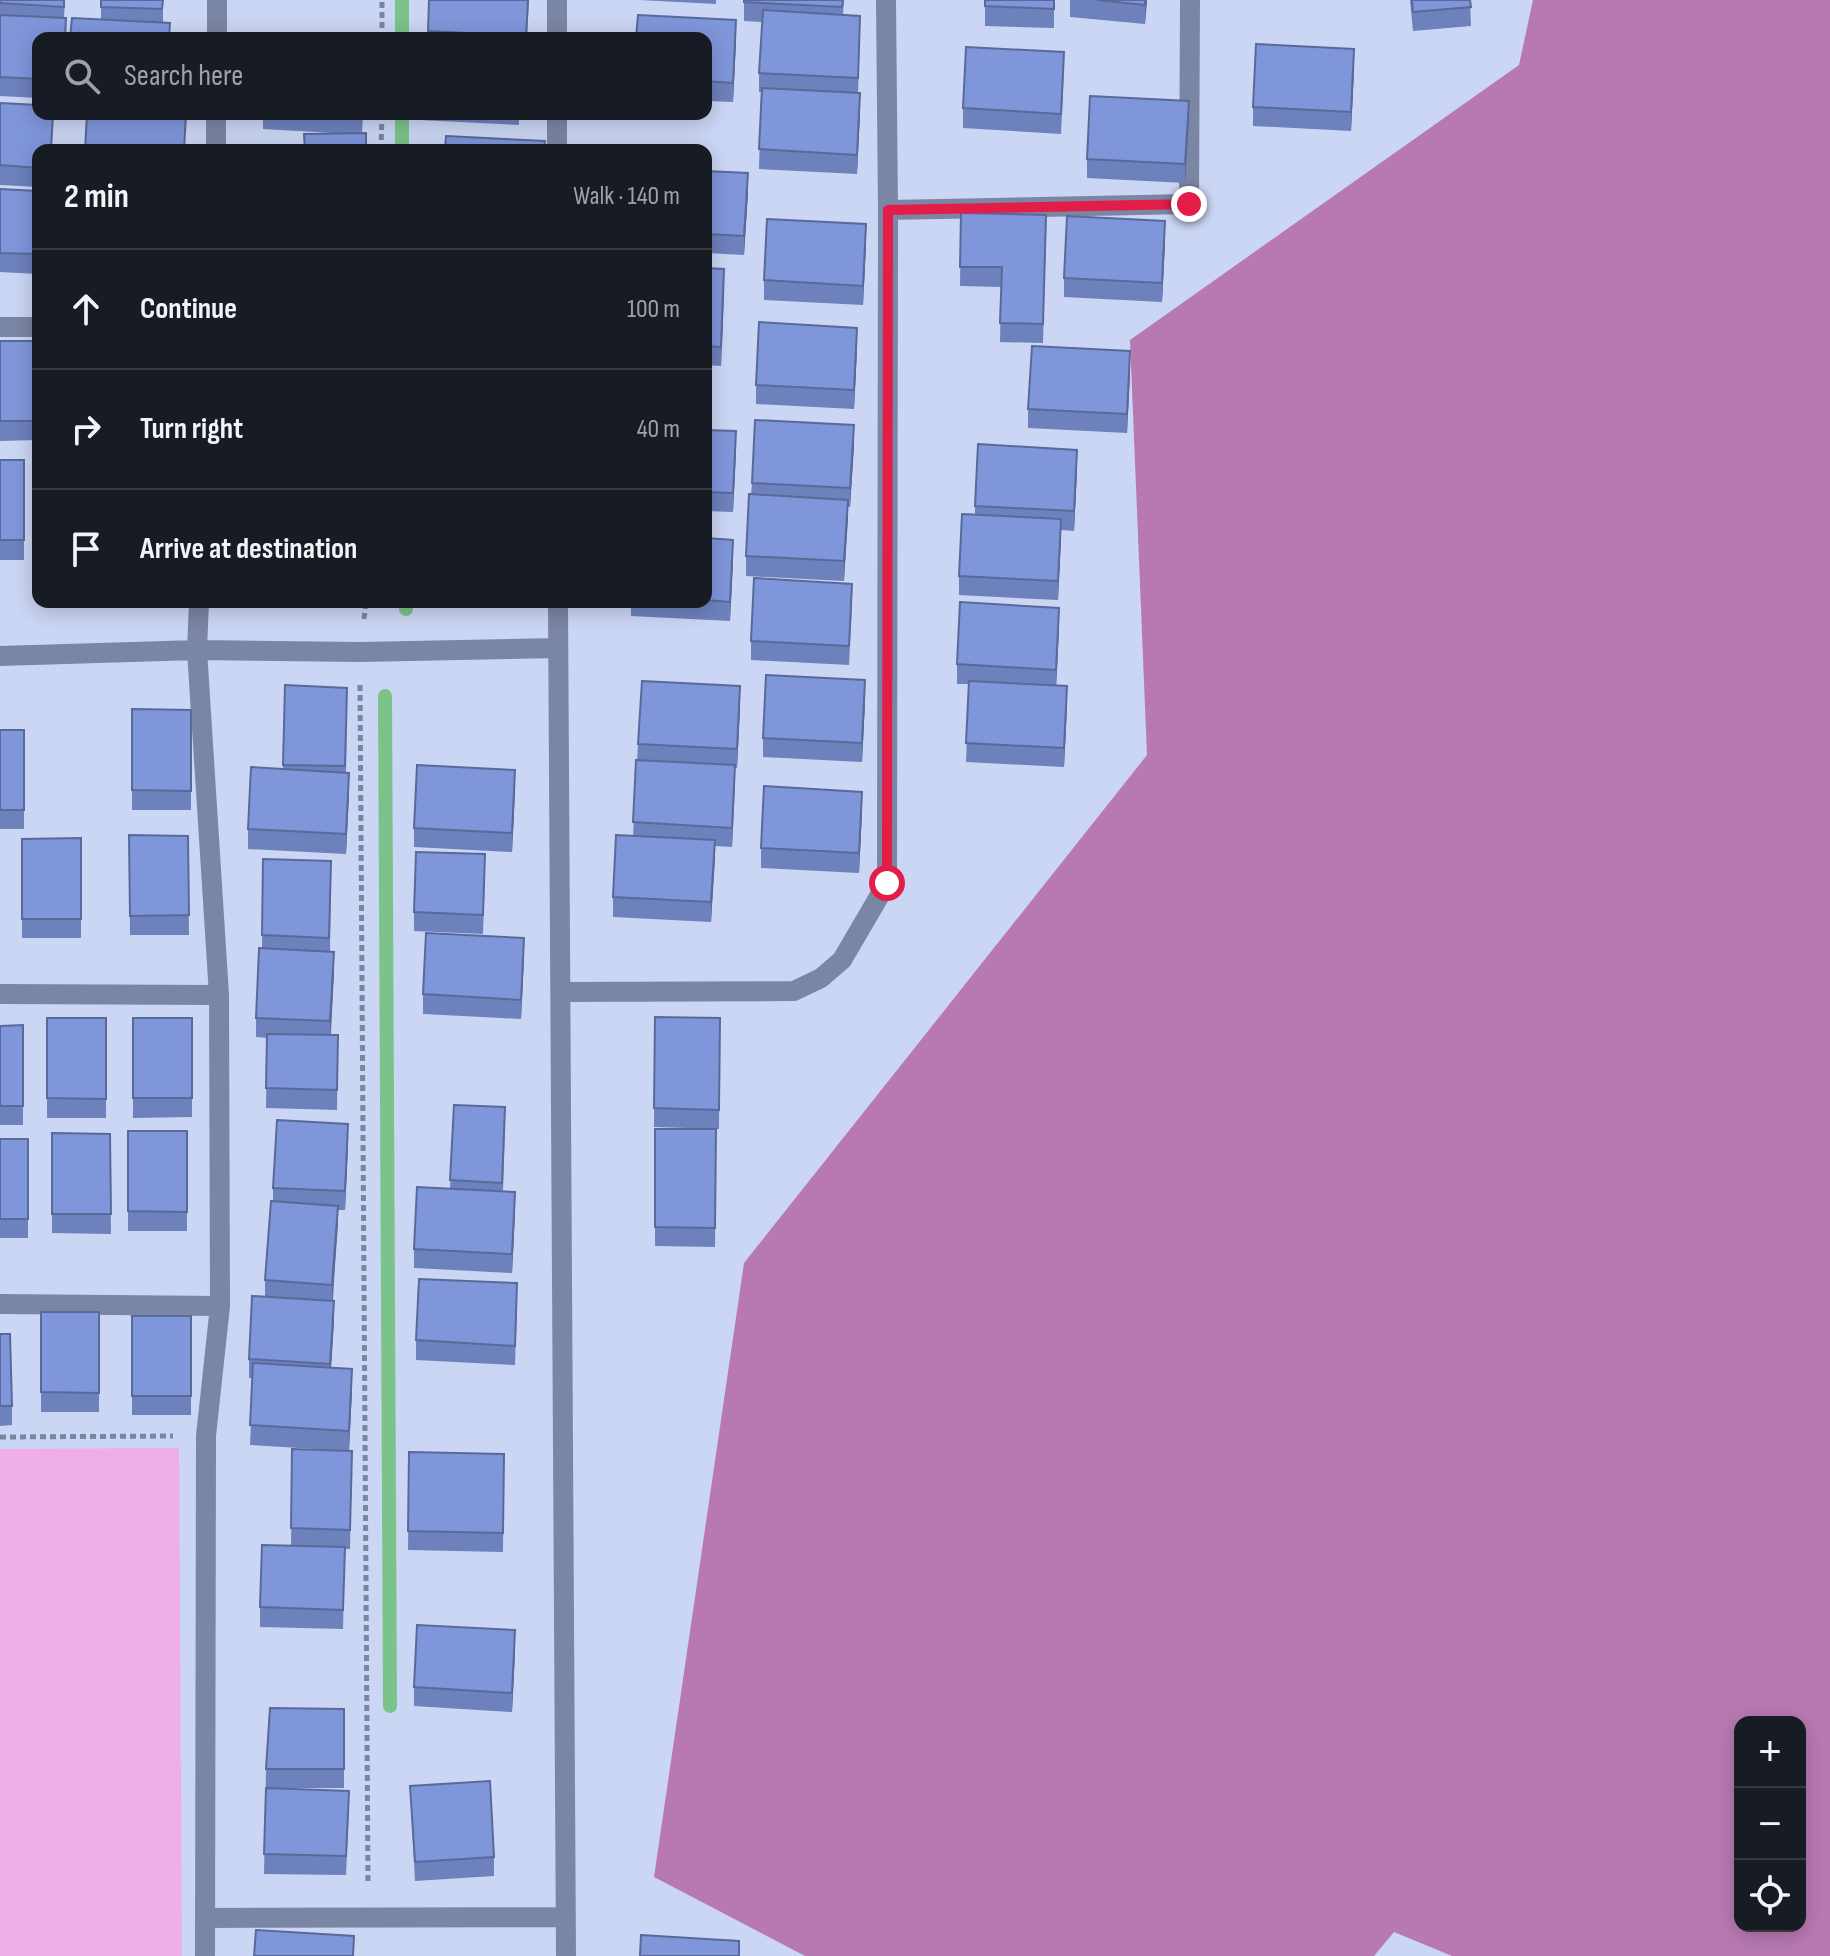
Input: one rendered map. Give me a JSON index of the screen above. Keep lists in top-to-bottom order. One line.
{"page":{"search":"Search here","heading":["2 min","Walk · 140 m"],"list":[["Continue","100 m"],["Turn right","40 m"],"Arrive at destination"],"map_buttons":["+","−"]}}
